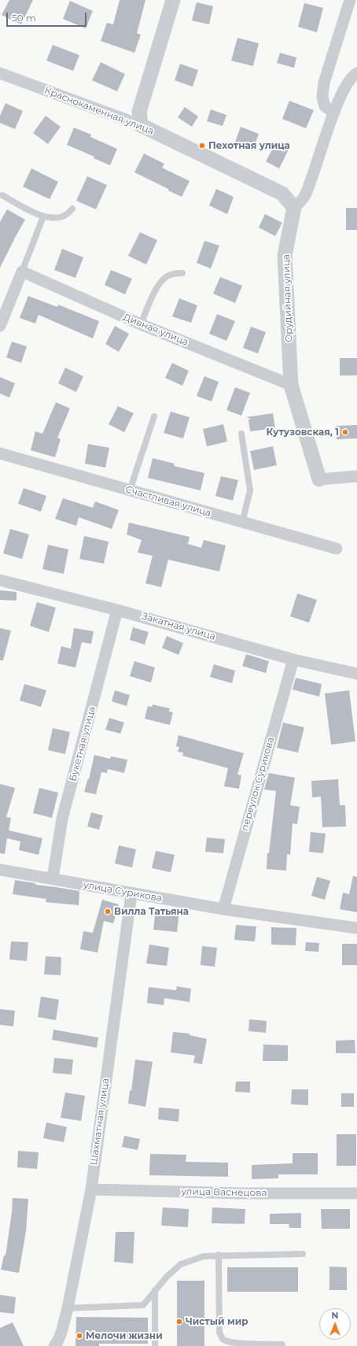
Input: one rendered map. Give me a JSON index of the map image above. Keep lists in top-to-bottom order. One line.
{"streets":{"street":["Краснокаменная улица","Орудийная улица","Дивная улица","Счастливая улица","Закатная улица","Букетная улица","переулок Сурикова","улица Сурикова","Шахматная улица","улица Васнецова"]},"crossings":[["Краснокаменная улица","Орудийная улица"],["Орудийная улица","Дивная улица"],["Закатная улица","Букетная улица"],["Закатная улица","переулок Сурикова"],["Букетная улица","улица Сурикова"],["переулок Сурикова","улица Сурикова"],["улица Сурикова","Шахматная улица"],["Шахматная улица","улица Васнецова"]],"places":["Пехотная улица","Кутузовская, 1","Вилла Татьяна","Чистый мир","Мелочи жизни"],"scale_bar":"50 m","north":"top"}
